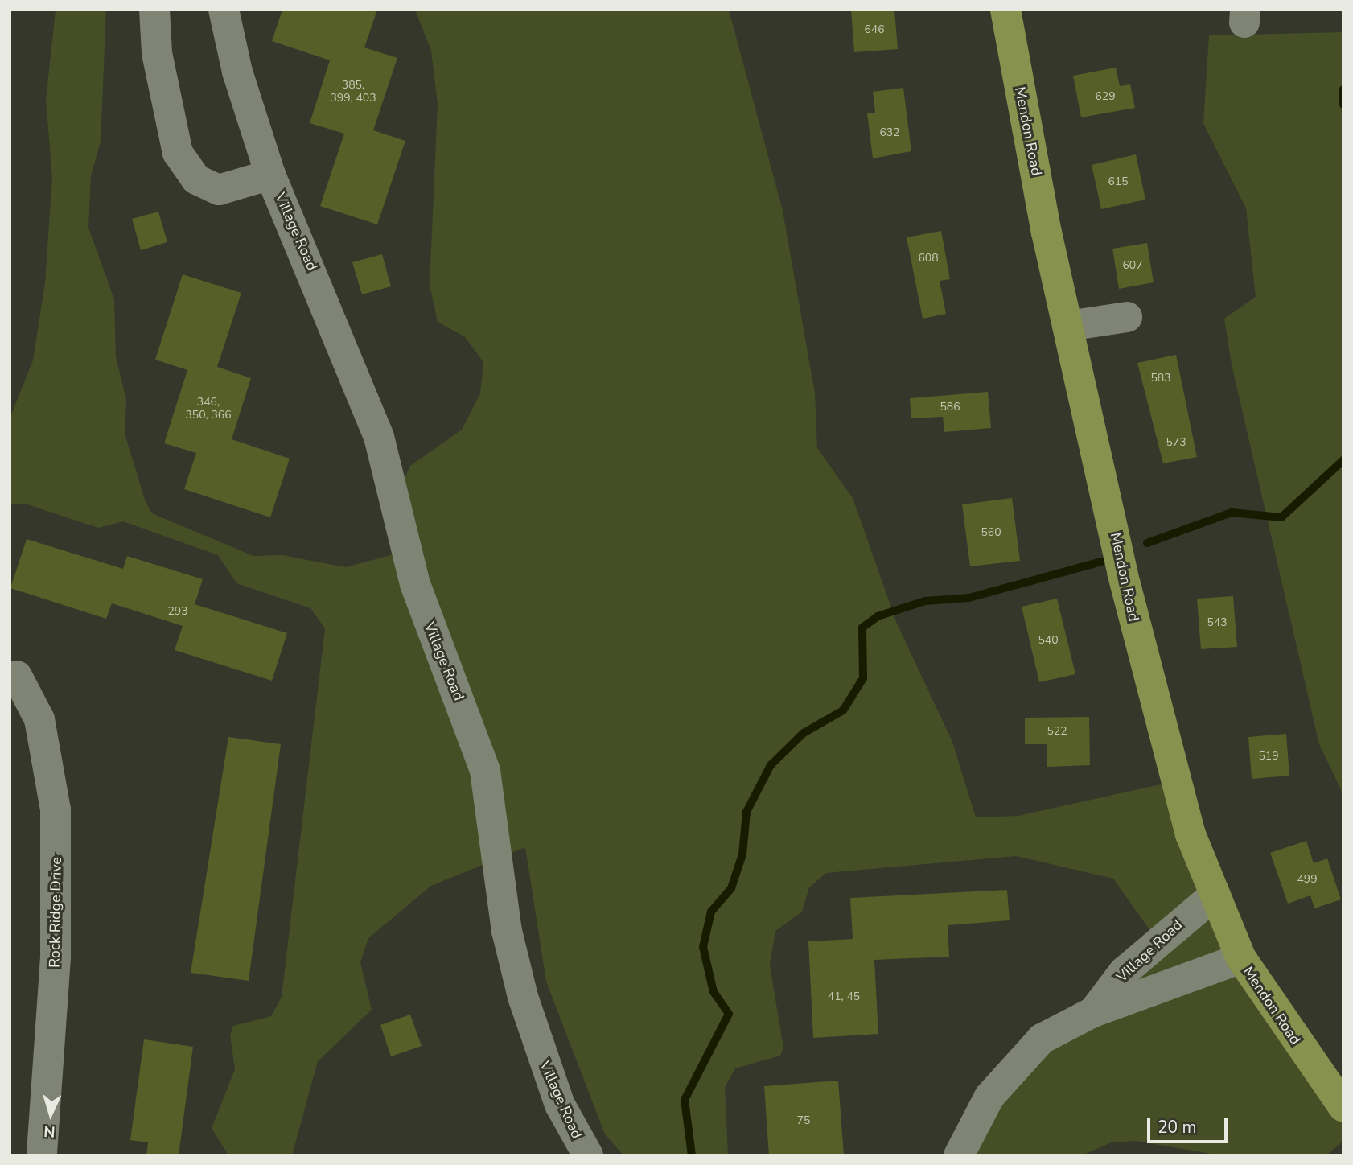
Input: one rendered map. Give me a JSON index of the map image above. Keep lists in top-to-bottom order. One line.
{"streets":{"main road":["Mendon Road"],"street":["Village Road","Rock Ridge Drive"]},"crossings":[["Mendon Road","Village Road"]],"house_numbers":["646","385, 399, 403","629","632","615","608","607","583","346, 350, 366","586","573","560","293","543","540","522","519","499","41, 45","75"],"scale_bar":"20 m","north":"bottom"}
